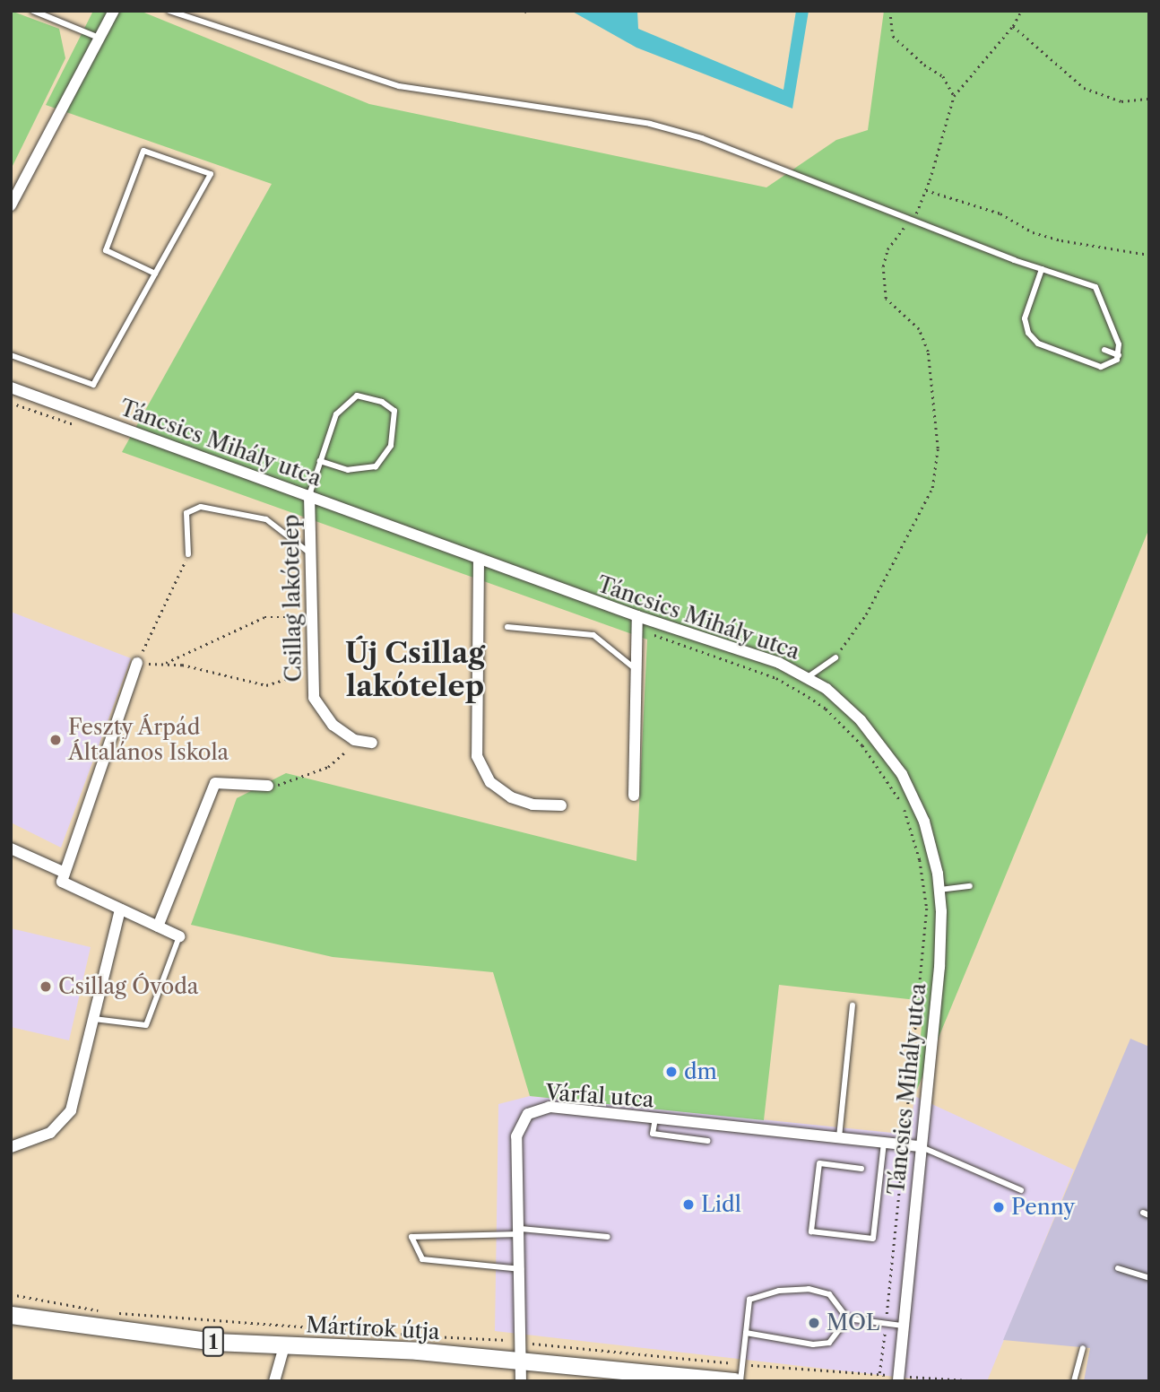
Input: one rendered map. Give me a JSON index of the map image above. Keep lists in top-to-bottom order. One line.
{"streets":{"main road":["Mártírok útja","1"],"street":["Táncsics Mihály utca","Csillag lakótelep","Várfal utca"]},"crossings":[["Táncsics Mihály utca","Csillag lakótelep"],["Táncsics Mihály utca","Várfal utca"],["Várfal utca","Mártírok útja"]],"districts":["Új Csillag lakótelep"],"places":["Feszty Árpád Általános Iskola","Csillag Óvoda","dm","Lidl","Penny","MOL"]}
